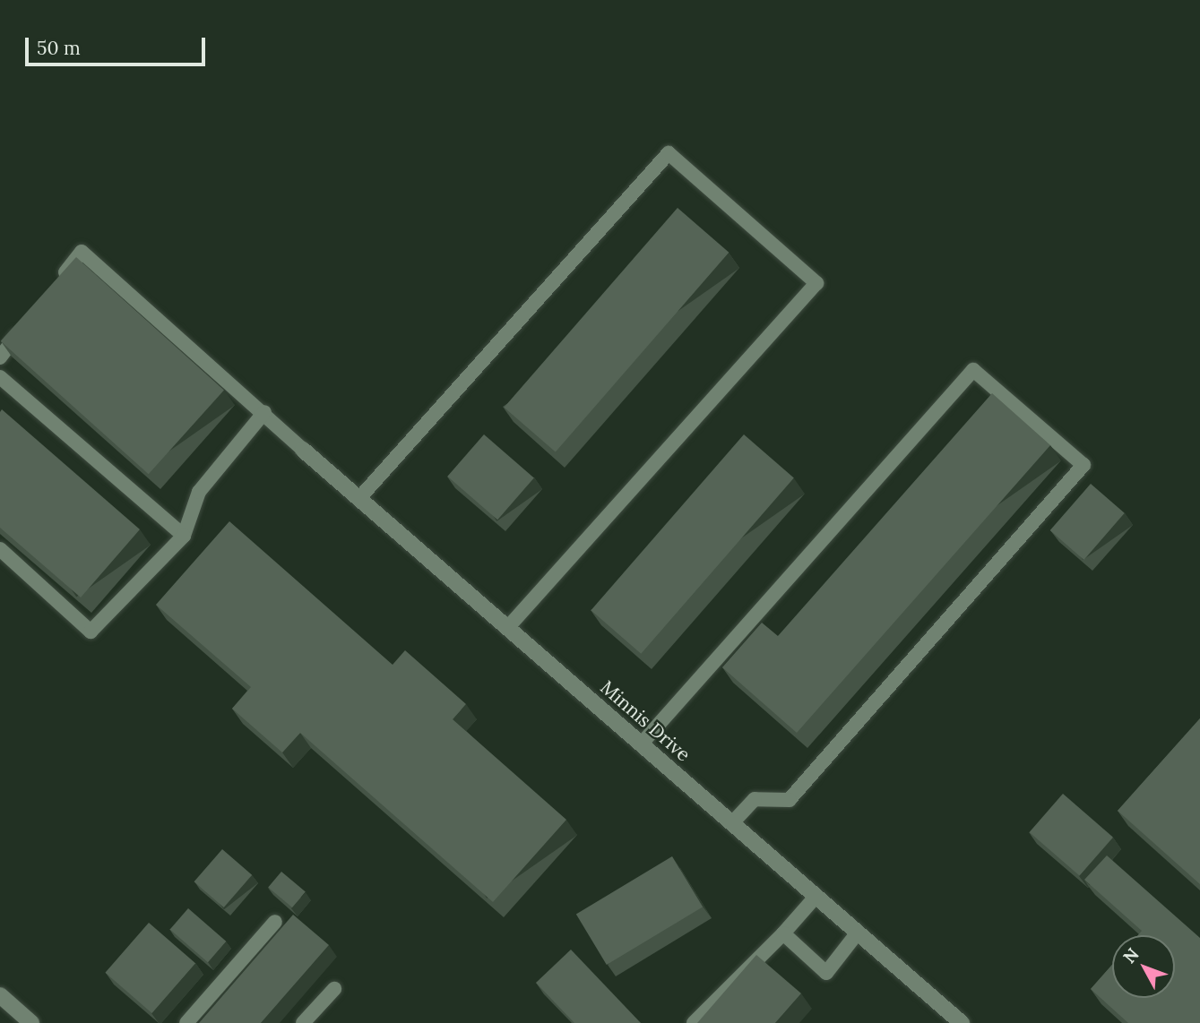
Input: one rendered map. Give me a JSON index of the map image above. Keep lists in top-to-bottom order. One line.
{"streets":{"street":["Minnis Drive"]},"scale_bar":"50 m","north":"top left"}
